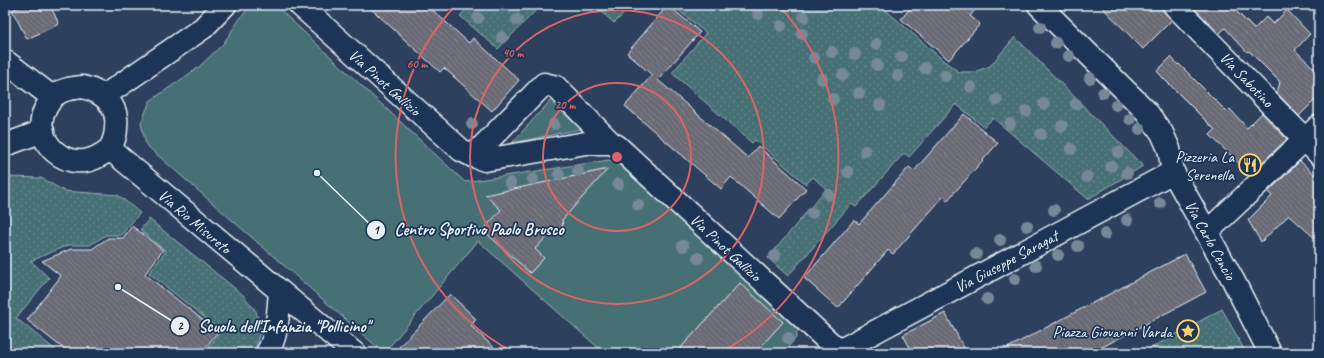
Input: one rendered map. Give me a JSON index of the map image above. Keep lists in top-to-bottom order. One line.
{"streets":{"street":["Via Sabotino","Via Pinot Gallizio","Via Rio Misureto","Via Carlo Cencio","Via Giuseppe Saragat"]},"crossings":[["Via Pinot Gallizio","Via Giuseppe Saragat"],["Via Carlo Cencio","Via Giuseppe Saragat"]],"places":{"restaurant":["Pizzeria La Serenella"],"other":["Centro Sportivo Paolo Brusco","Scuola dell'Infanzia \"Pollicino\""],"place":["Piazza Giovanni Varda"]},"rings":["40 m","60 m","20 m"]}
